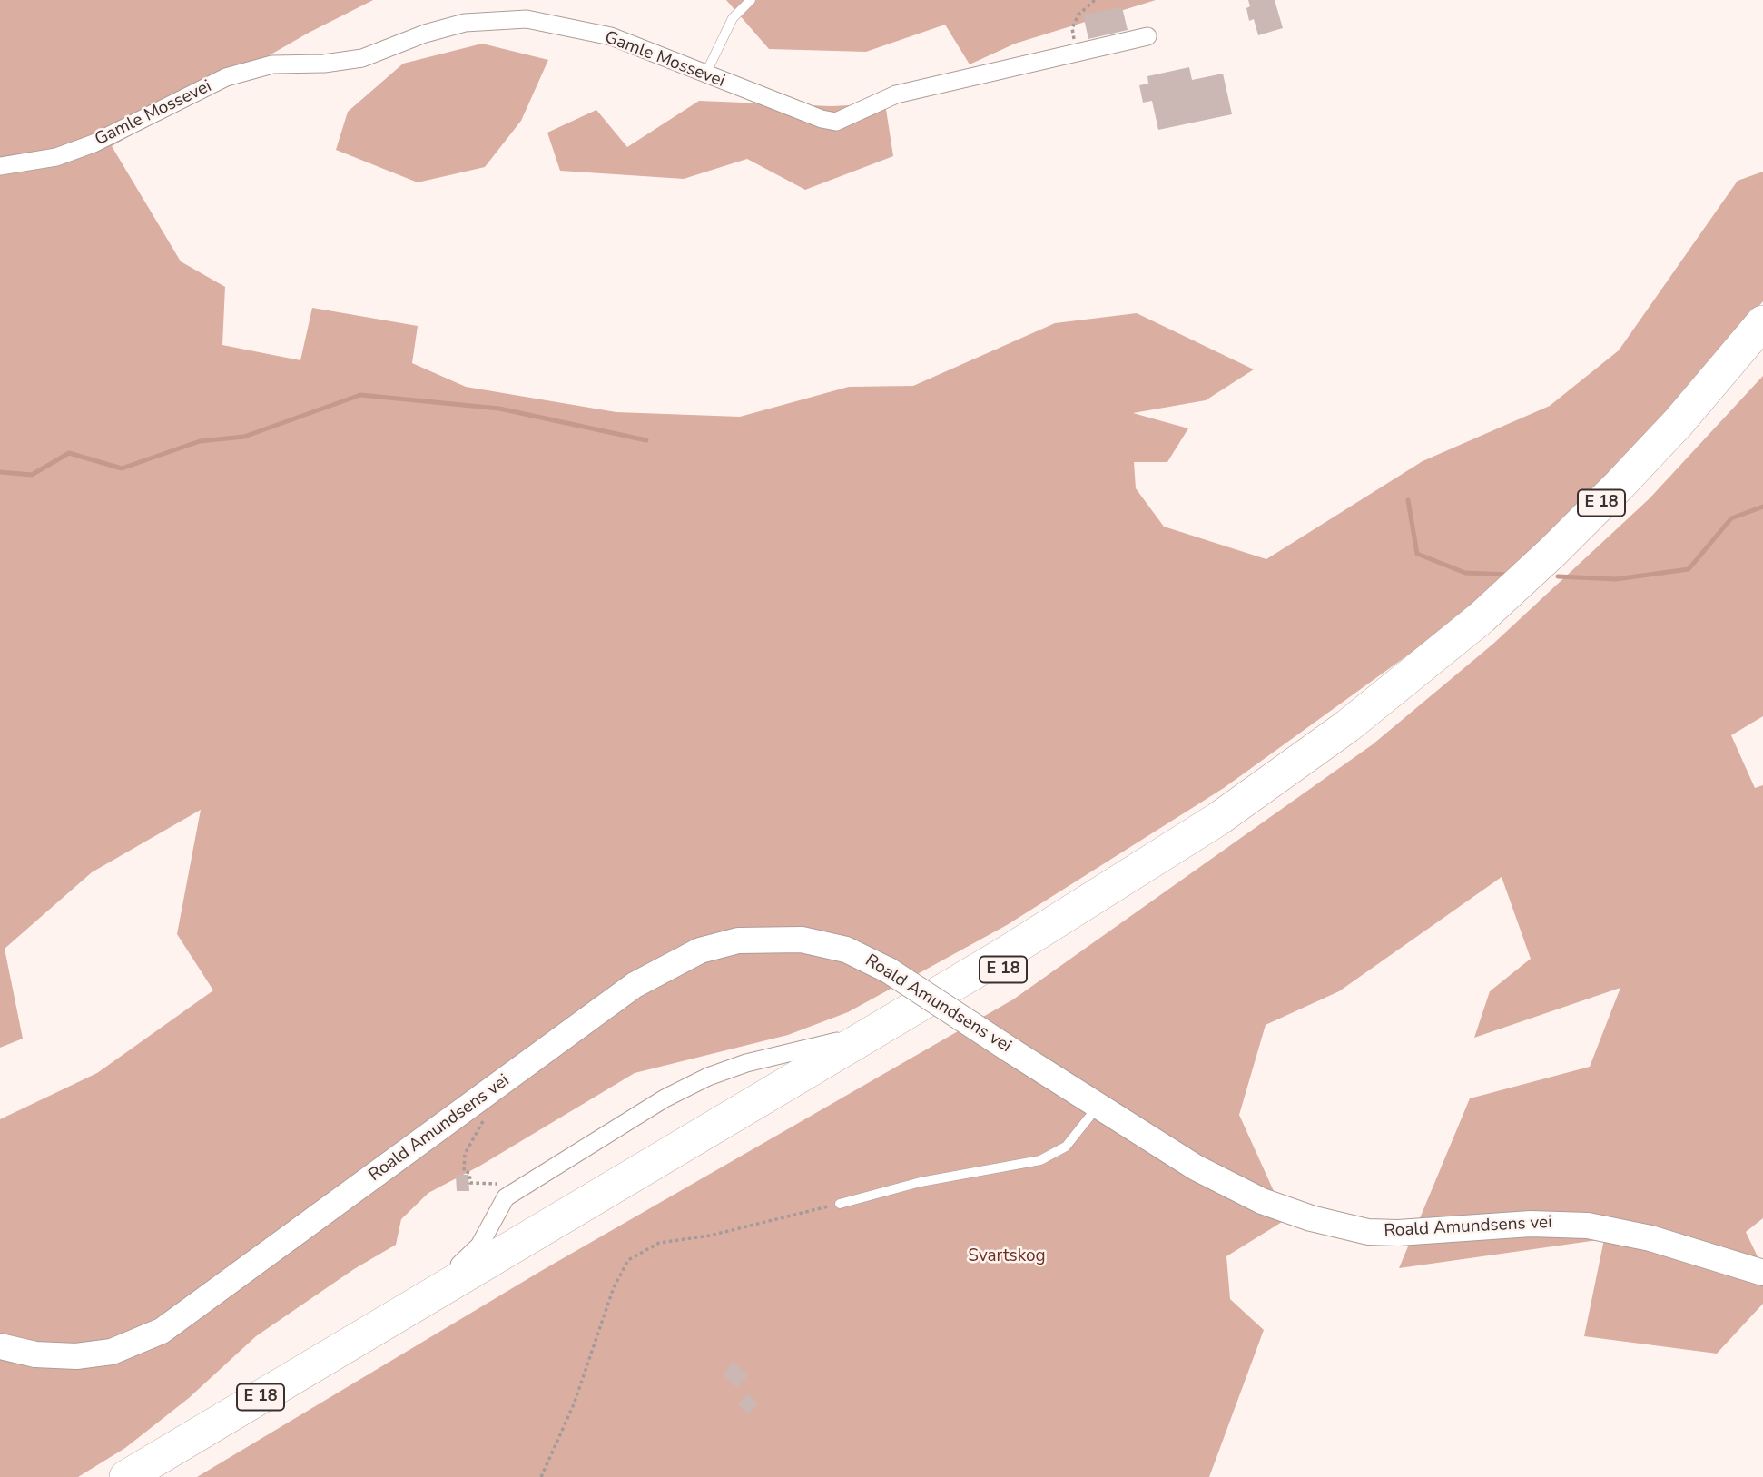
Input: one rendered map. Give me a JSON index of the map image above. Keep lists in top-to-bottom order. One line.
{"streets":{"highway":["E 18"],"main road":["Roald Amundsens vei"],"street":["Gamle Mossevei"]},"parks":["Svartskog"]}
